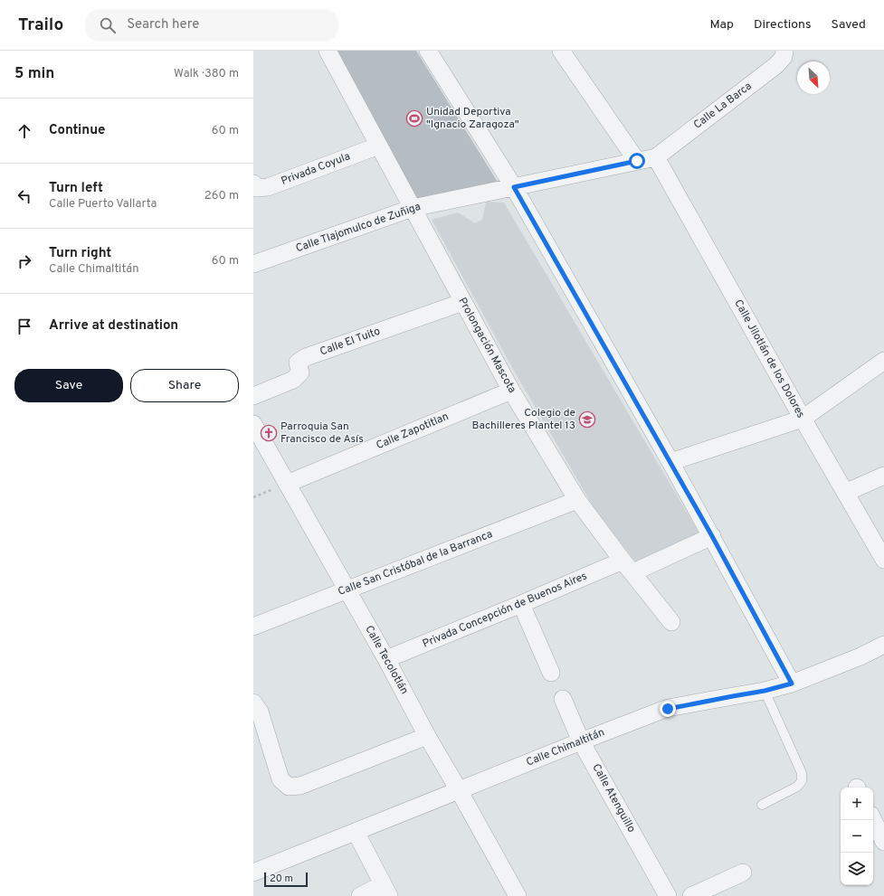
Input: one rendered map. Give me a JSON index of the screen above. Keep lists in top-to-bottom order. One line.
{"streets":{"street":["Calle La Barca","Privada Coyula","Calle Tlajomulco de Zuñiga","Calle El Tuito","Prolongación Mascota","Calle Jilotlán de los Dolores","Calle Zapotitlan","Calle San Cristóbal de la Barranca","Privada Concepción de Buenos Aires","Calle Tecolotlán","Calle Chimaltitán","Calle Atenguillo"]},"crossings":[["Calle La Barca","Calle Tlajomulco de Zuñiga"],["Calle La Barca","Calle Jilotlán de los Dolores"],["Privada Coyula","Prolongación Mascota"],["Calle Tlajomulco de Zuñiga","Prolongación Mascota"],["Calle Tlajomulco de Zuñiga","Calle Jilotlán de los Dolores"],["Calle El Tuito","Prolongación Mascota"],["Prolongación Mascota","Calle Zapotitlan"],["Prolongación Mascota","Calle San Cristóbal de la Barranca"],["Prolongación Mascota","Privada Concepción de Buenos Aires"],["Calle Zapotitlan","Calle Tecolotlán"],["Calle San Cristóbal de la Barranca","Calle Tecolotlán"],["Privada Concepción de Buenos Aires","Calle Tecolotlán"],["Calle Tecolotlán","Calle Chimaltitán"],["Calle Chimaltitán","Calle Atenguillo"]],"places":{"sports":["Unidad Deportiva \"Ignacio Zaragoza\""],"school or university":["Colegio de Bachilleres Plantel 13"],"church":["Parroquia San Francisco de Asís"]},"scale_bar":"20 m","north":"bottom right","page":{"header":"Trailo","search":"Search here","nav":["Map","Directions","Saved"],"heading":["5 min","Walk · 380 m"],"list":[["Continue","60 m"],["Turn left","Calle Puerto Vallarta","260 m"],["Turn right","Calle Chimaltitán","60 m"],"Arrive at destination"],"buttons":["Save","Share"],"map_buttons":["+","−"],"scale":"20 m"}}
